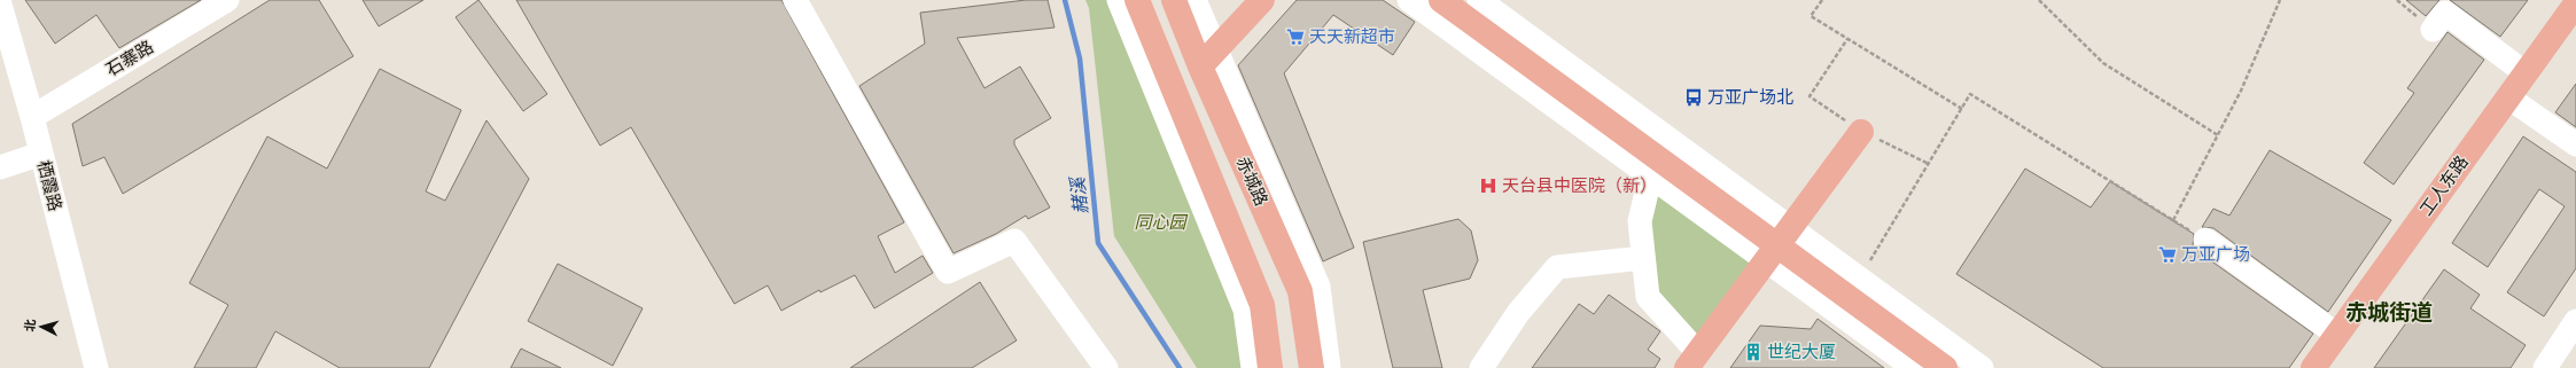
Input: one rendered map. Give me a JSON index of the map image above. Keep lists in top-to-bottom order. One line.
{"streets":{"main road":["赤城路","工人东路"],"street":["石寨路","栖霞路"]},"crossings":[["石寨路","栖霞路"]],"districts":["赤城街道"],"water":["赭溪"],"parks":["同心园"],"places":{"supermarket":["天天新超市","万亚广场"],"bus stop":["万亚广场北"],"hospital":["天台县中医院（新）"],"building":["世纪大厦"]},"north":"left"}
